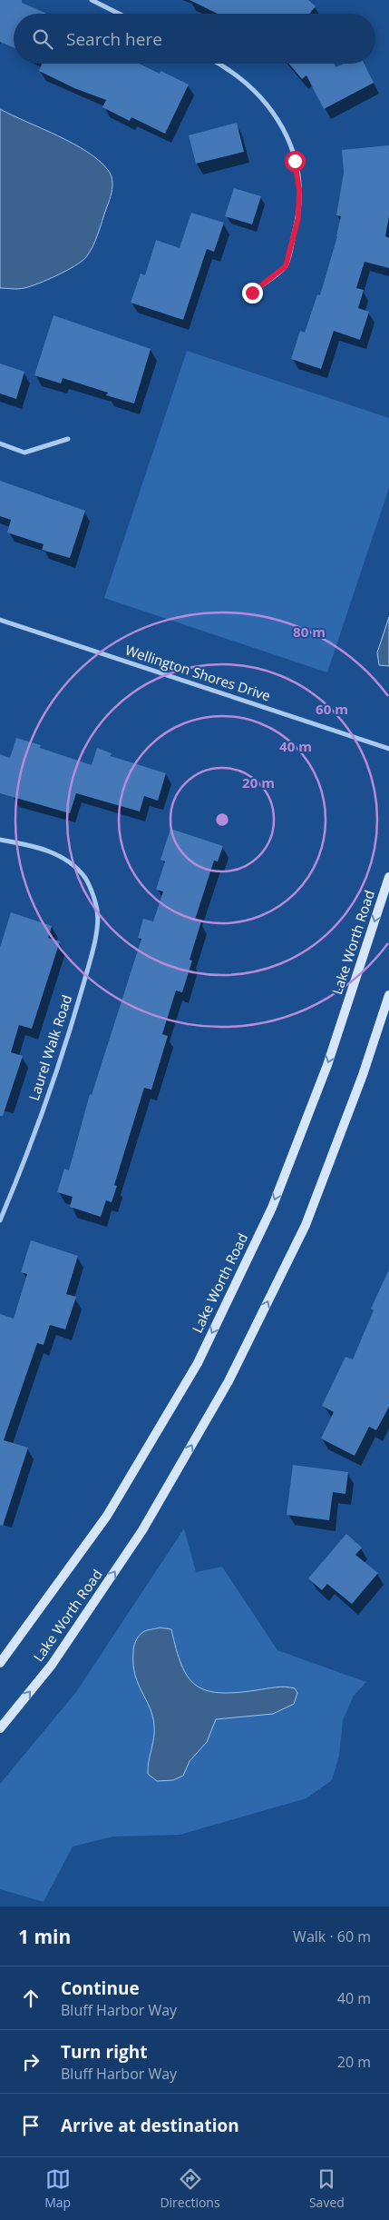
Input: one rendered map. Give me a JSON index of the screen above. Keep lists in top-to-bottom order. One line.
{"streets":{"street":["Wellington Shores Drive","Lake Worth Road","Laurel Walk Road"]},"page":{"search":"Search here","heading":["1 min","Walk · 60 m"],"list":[["Continue","Bluff Harbor Way","40 m"],["Turn right","Bluff Harbor Way","20 m"],"Arrive at destination"],"nav":["Map","Directions","Saved"]},"rings":["80 m","60 m","40 m","20 m"]}
